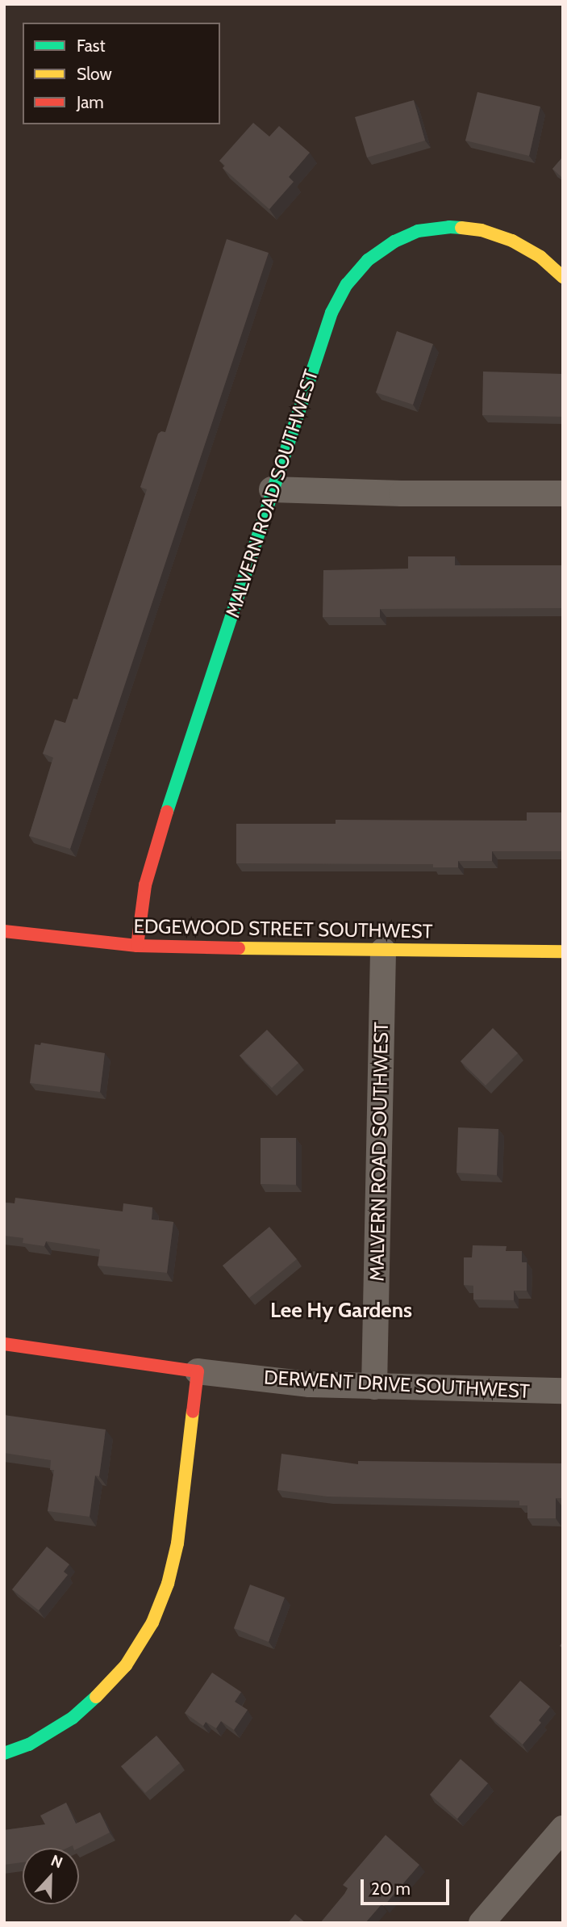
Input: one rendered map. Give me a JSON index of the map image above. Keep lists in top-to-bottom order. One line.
{"streets":{"street":["MALVERN ROAD SOUTHWEST","EDGEWOOD STREET SOUTHWEST","DERWENT DRIVE SOUTHWEST"]},"crossings":[["MALVERN ROAD SOUTHWEST","EDGEWOOD STREET SOUTHWEST"],["MALVERN ROAD SOUTHWEST","DERWENT DRIVE SOUTHWEST"]],"districts":["Lee Hy Gardens"],"legend":["Fast","Slow","Jam"],"scale_bar":"20 m","north":"top"}
